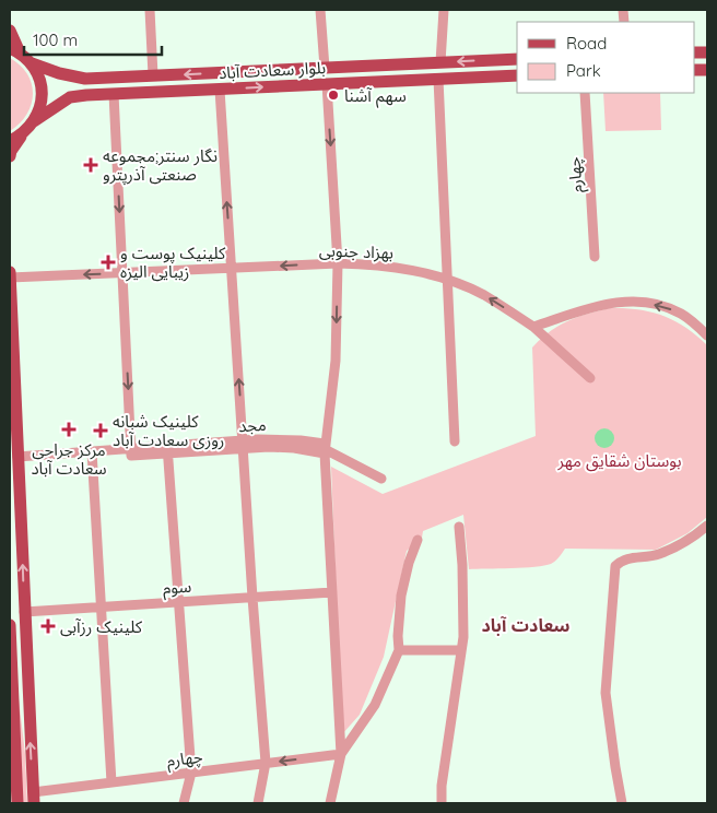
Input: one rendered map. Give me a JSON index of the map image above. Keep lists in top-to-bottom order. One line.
{"streets":{"main road":["بلوار سعادت آباد"],"street":["چهارم","بهزاد جنوبی","مجد","سوم"]},"one_way":["بهزاد جنوبی"],"districts":["سعادت آباد"],"parks":["بوستان شقایق مهر"],"places":{"other":["سهم آشنا"],"health":["نگار سنتر;مجموعه صنعتی آذرپترو","کلینیک پوست و زیبایی الیزه","مرکز جراحی سعادت آباد","کلینیک شبانه روزی سعادت آباد","کلینیک رزآبی"]},"legend":["Road","Park"],"scale_bar":"100 m"}
